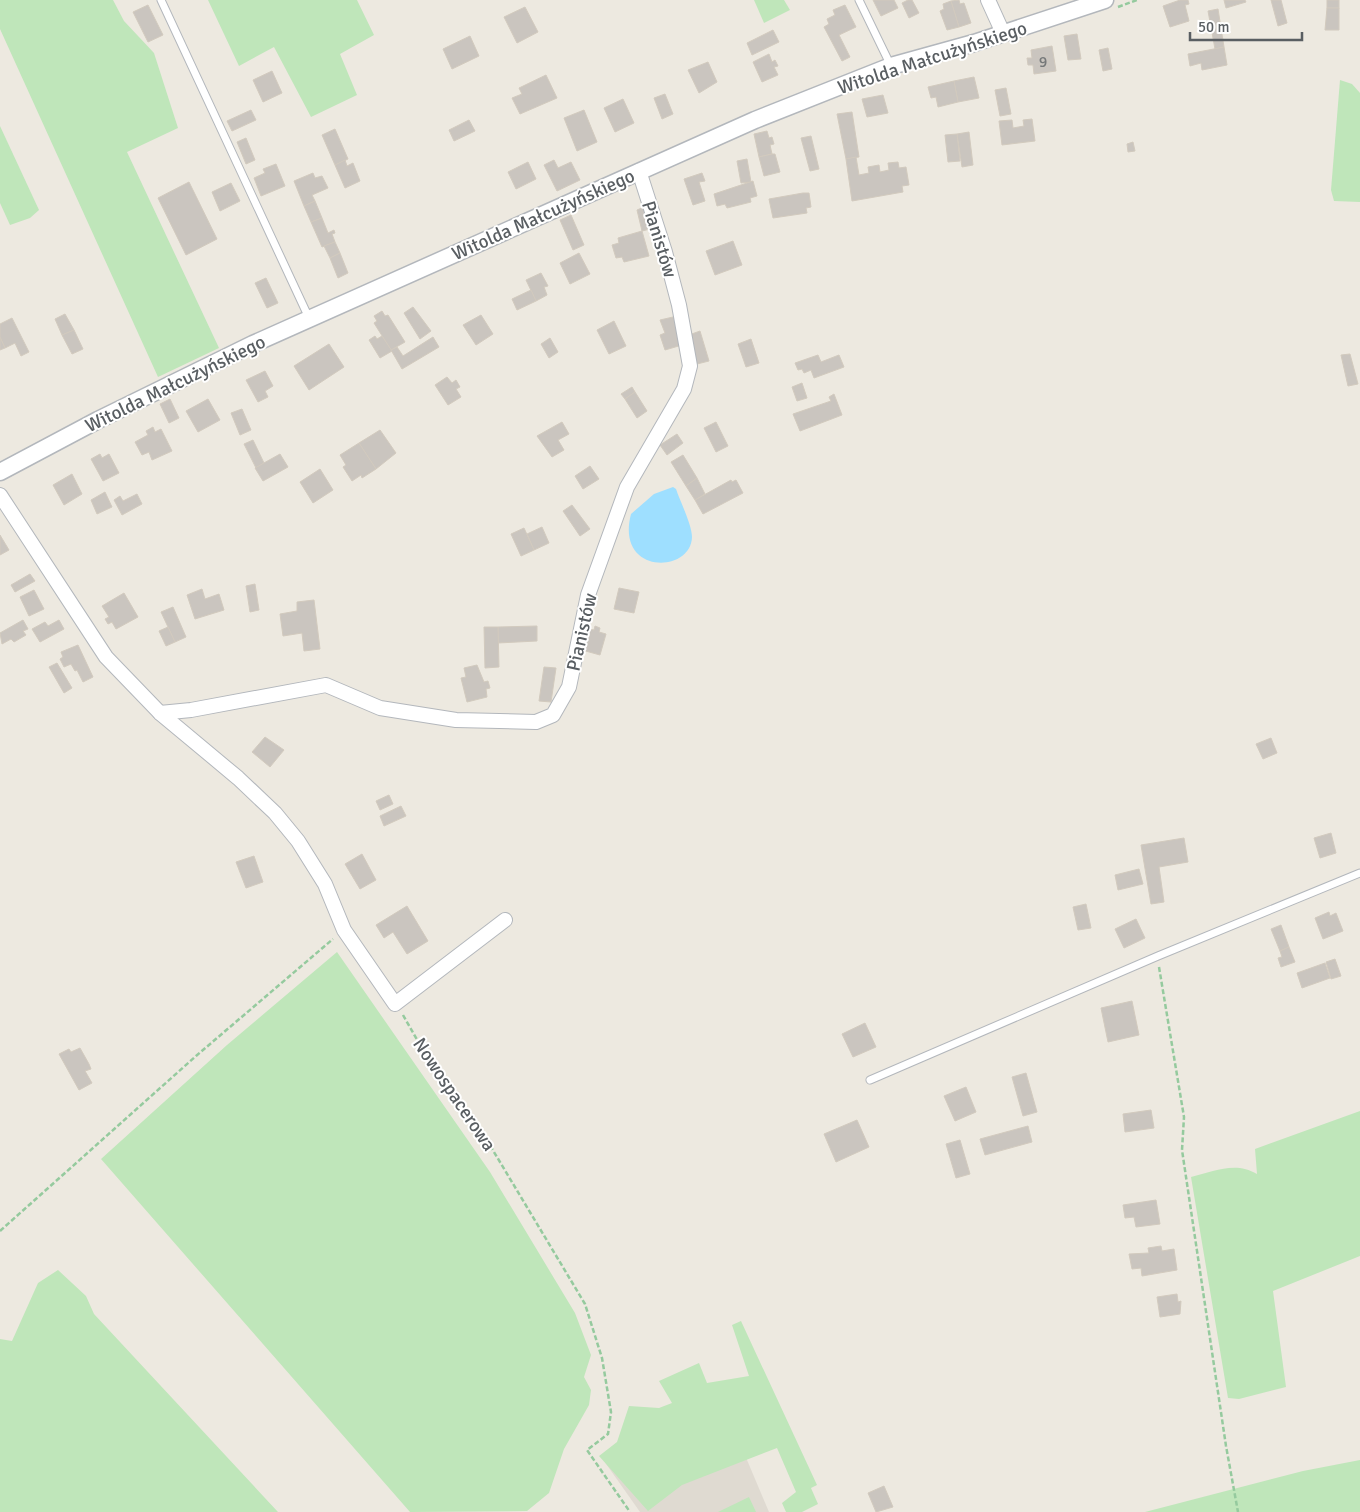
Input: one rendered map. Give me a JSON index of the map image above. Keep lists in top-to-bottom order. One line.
{"streets":{"street":["Witolda Małcużyńskiego","Pianistów"],"path":["Nowospacerowa"]},"crossings":[["Witolda Małcużyńskiego","Pianistów"]],"house_numbers":["9"],"scale_bar":"50 m"}
